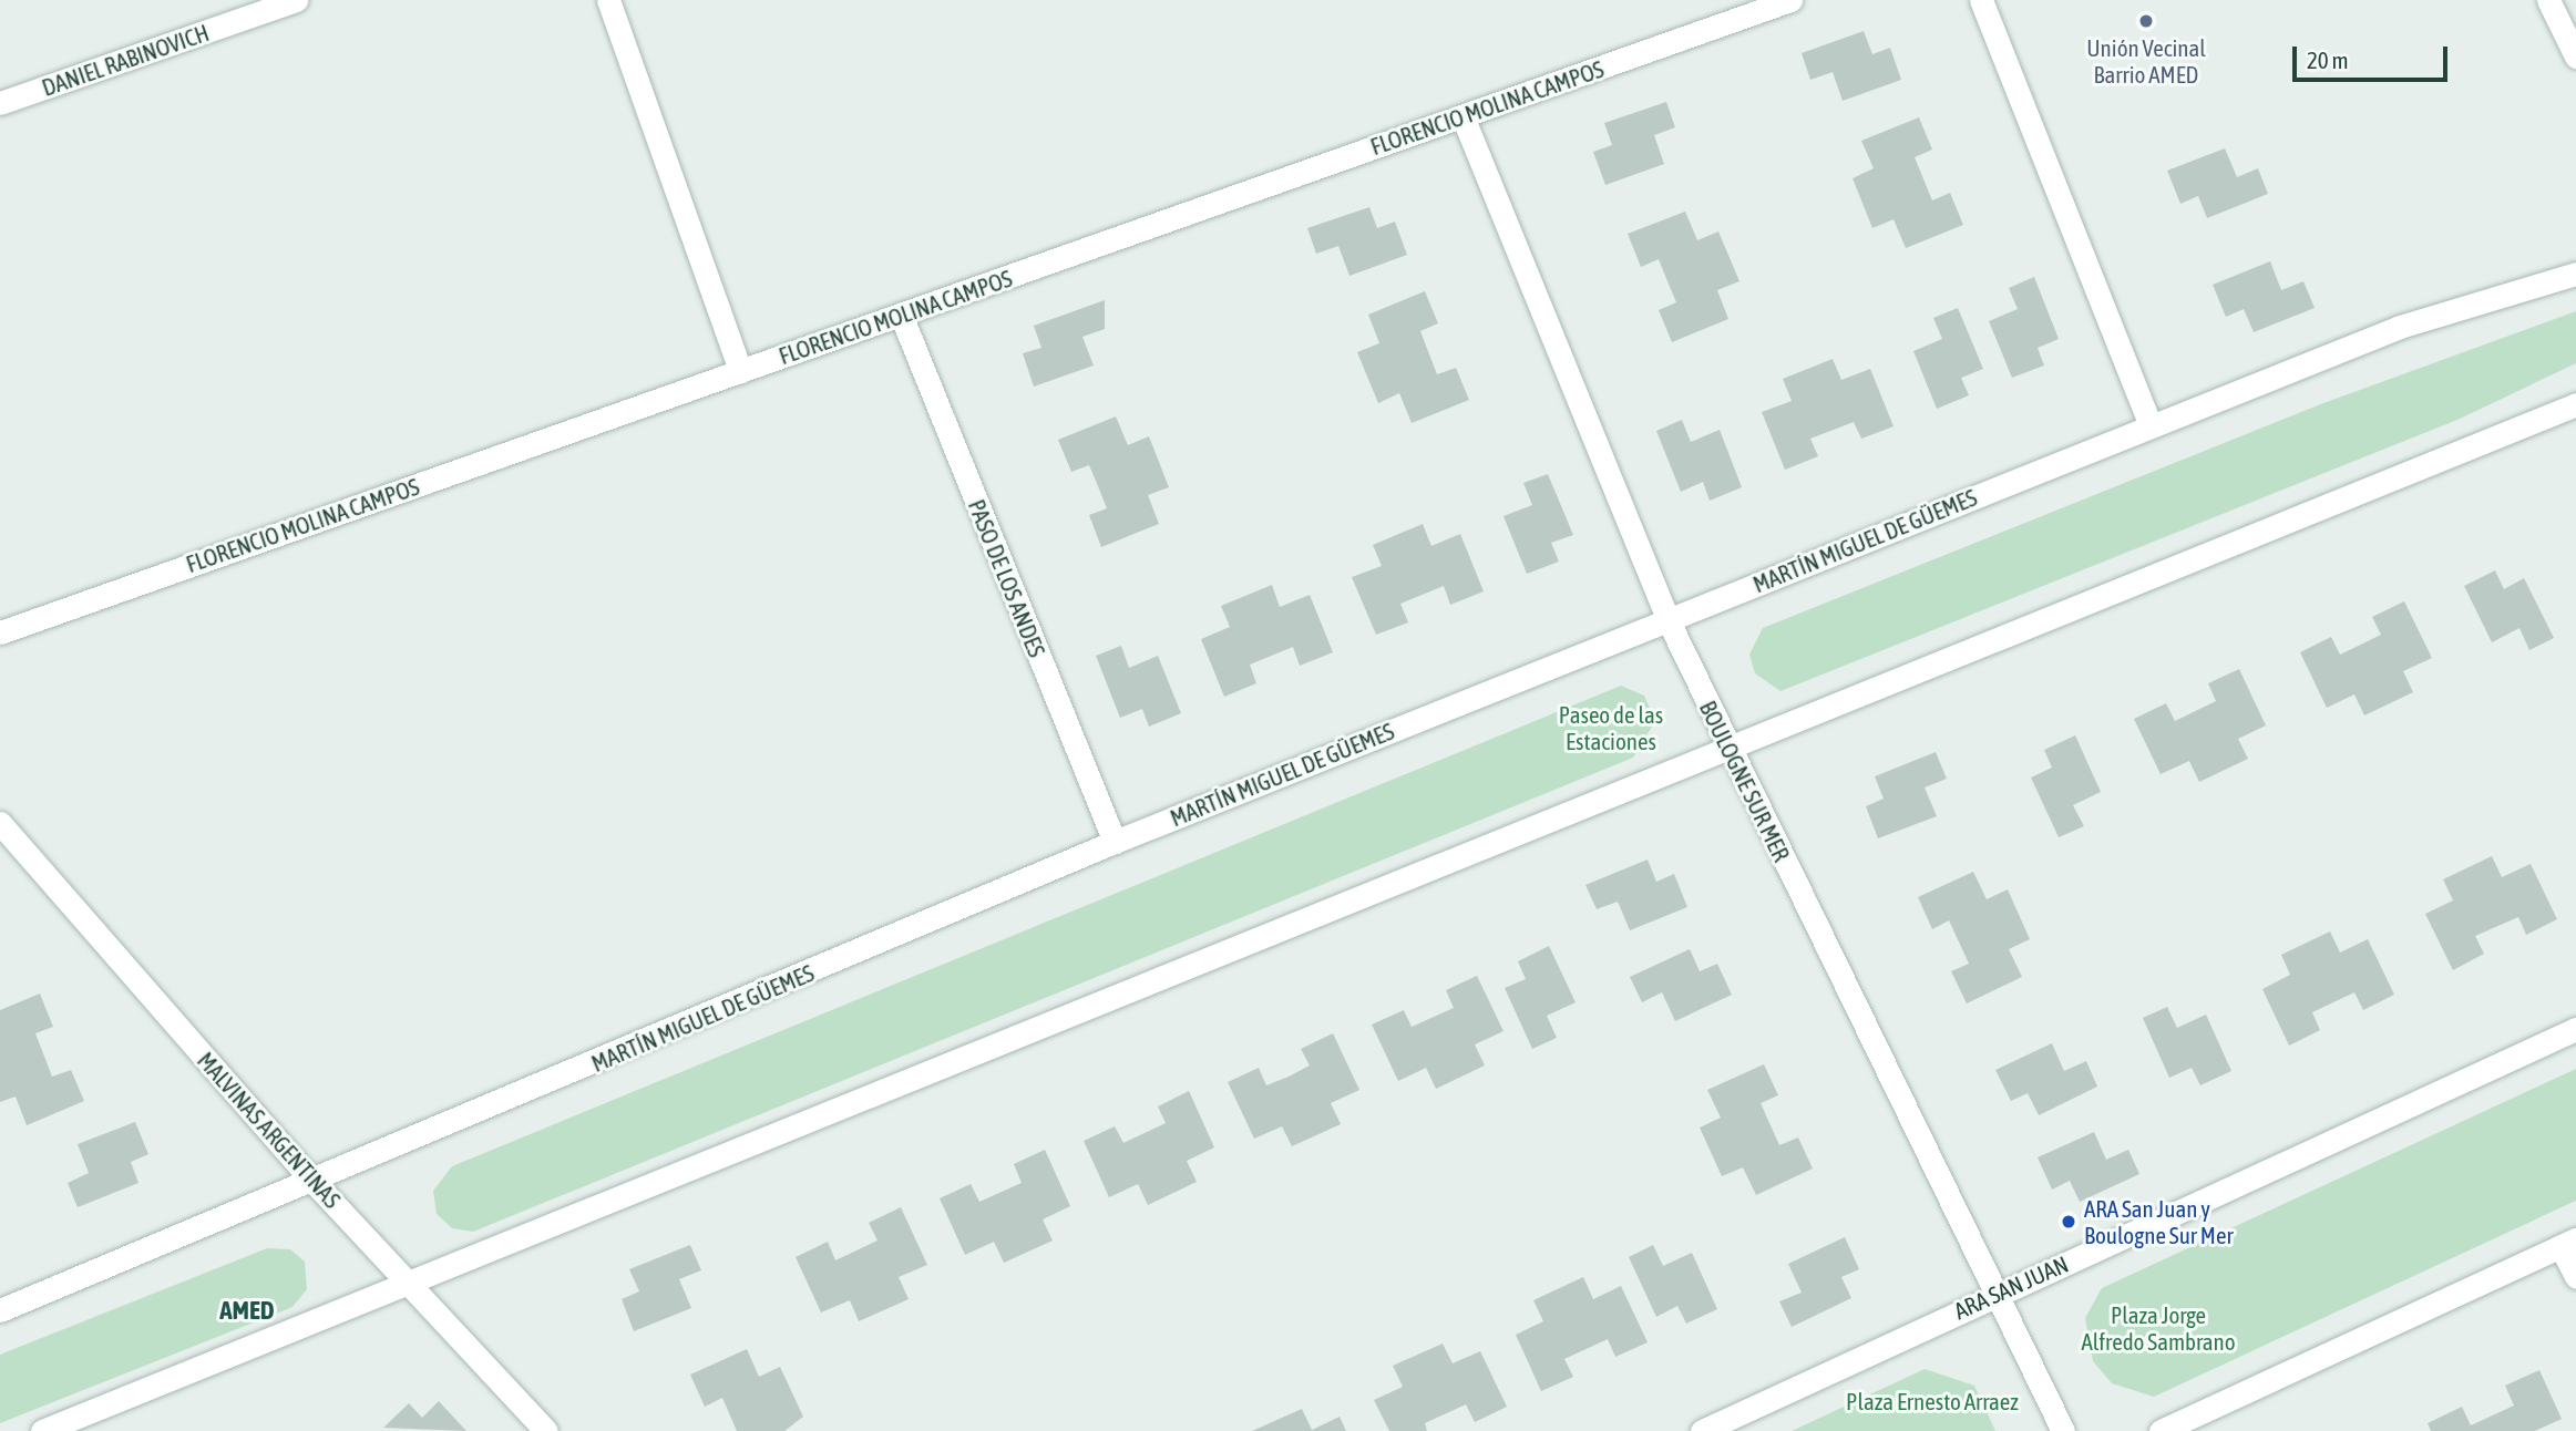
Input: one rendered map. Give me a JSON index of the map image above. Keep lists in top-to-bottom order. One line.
{"streets":{"street":["DANIEL RABINOVICH","FLORENCIO MOLINA CAMPOS","MARTÍN MIGUEL DE GÜEMES","PASO DE LOS ANDES","BOULOGNE SUR MER","MALVINAS ARGENTINAS","ARA SAN JUAN"]},"crossings":[["FLORENCIO MOLINA CAMPOS","PASO DE LOS ANDES"],["FLORENCIO MOLINA CAMPOS","BOULOGNE SUR MER"],["MARTÍN MIGUEL DE GÜEMES","PASO DE LOS ANDES"],["MARTÍN MIGUEL DE GÜEMES","BOULOGNE SUR MER"],["MARTÍN MIGUEL DE GÜEMES","MALVINAS ARGENTINAS"],["BOULOGNE SUR MER","ARA SAN JUAN"]],"districts":["AMED"],"parks":["Paseo de las Estaciones","Plaza Jorge Alfredo Sambrano","Plaza Ernesto Arraez"],"places":["Unión Vecinal Barrio AMED","ARA San Juan y Boulogne Sur Mer"],"scale_bar":"20 m"}
